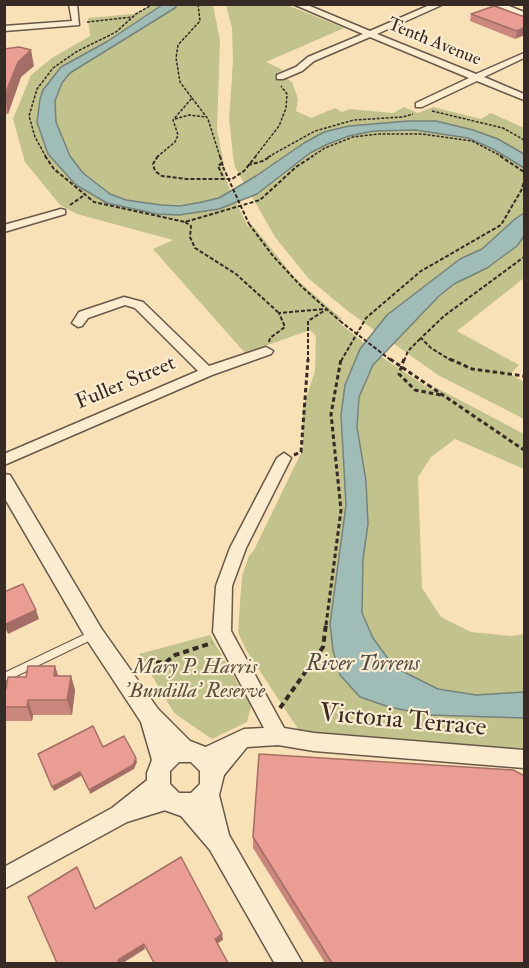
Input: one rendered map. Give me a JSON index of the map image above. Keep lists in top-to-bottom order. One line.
{"streets":{"street":["Tenth Avenue","Fuller Street","Victoria Terrace"]},"water":["River Torrens"],"parks":["Mary P. Harris 'Bundilla' Reserve"]}
